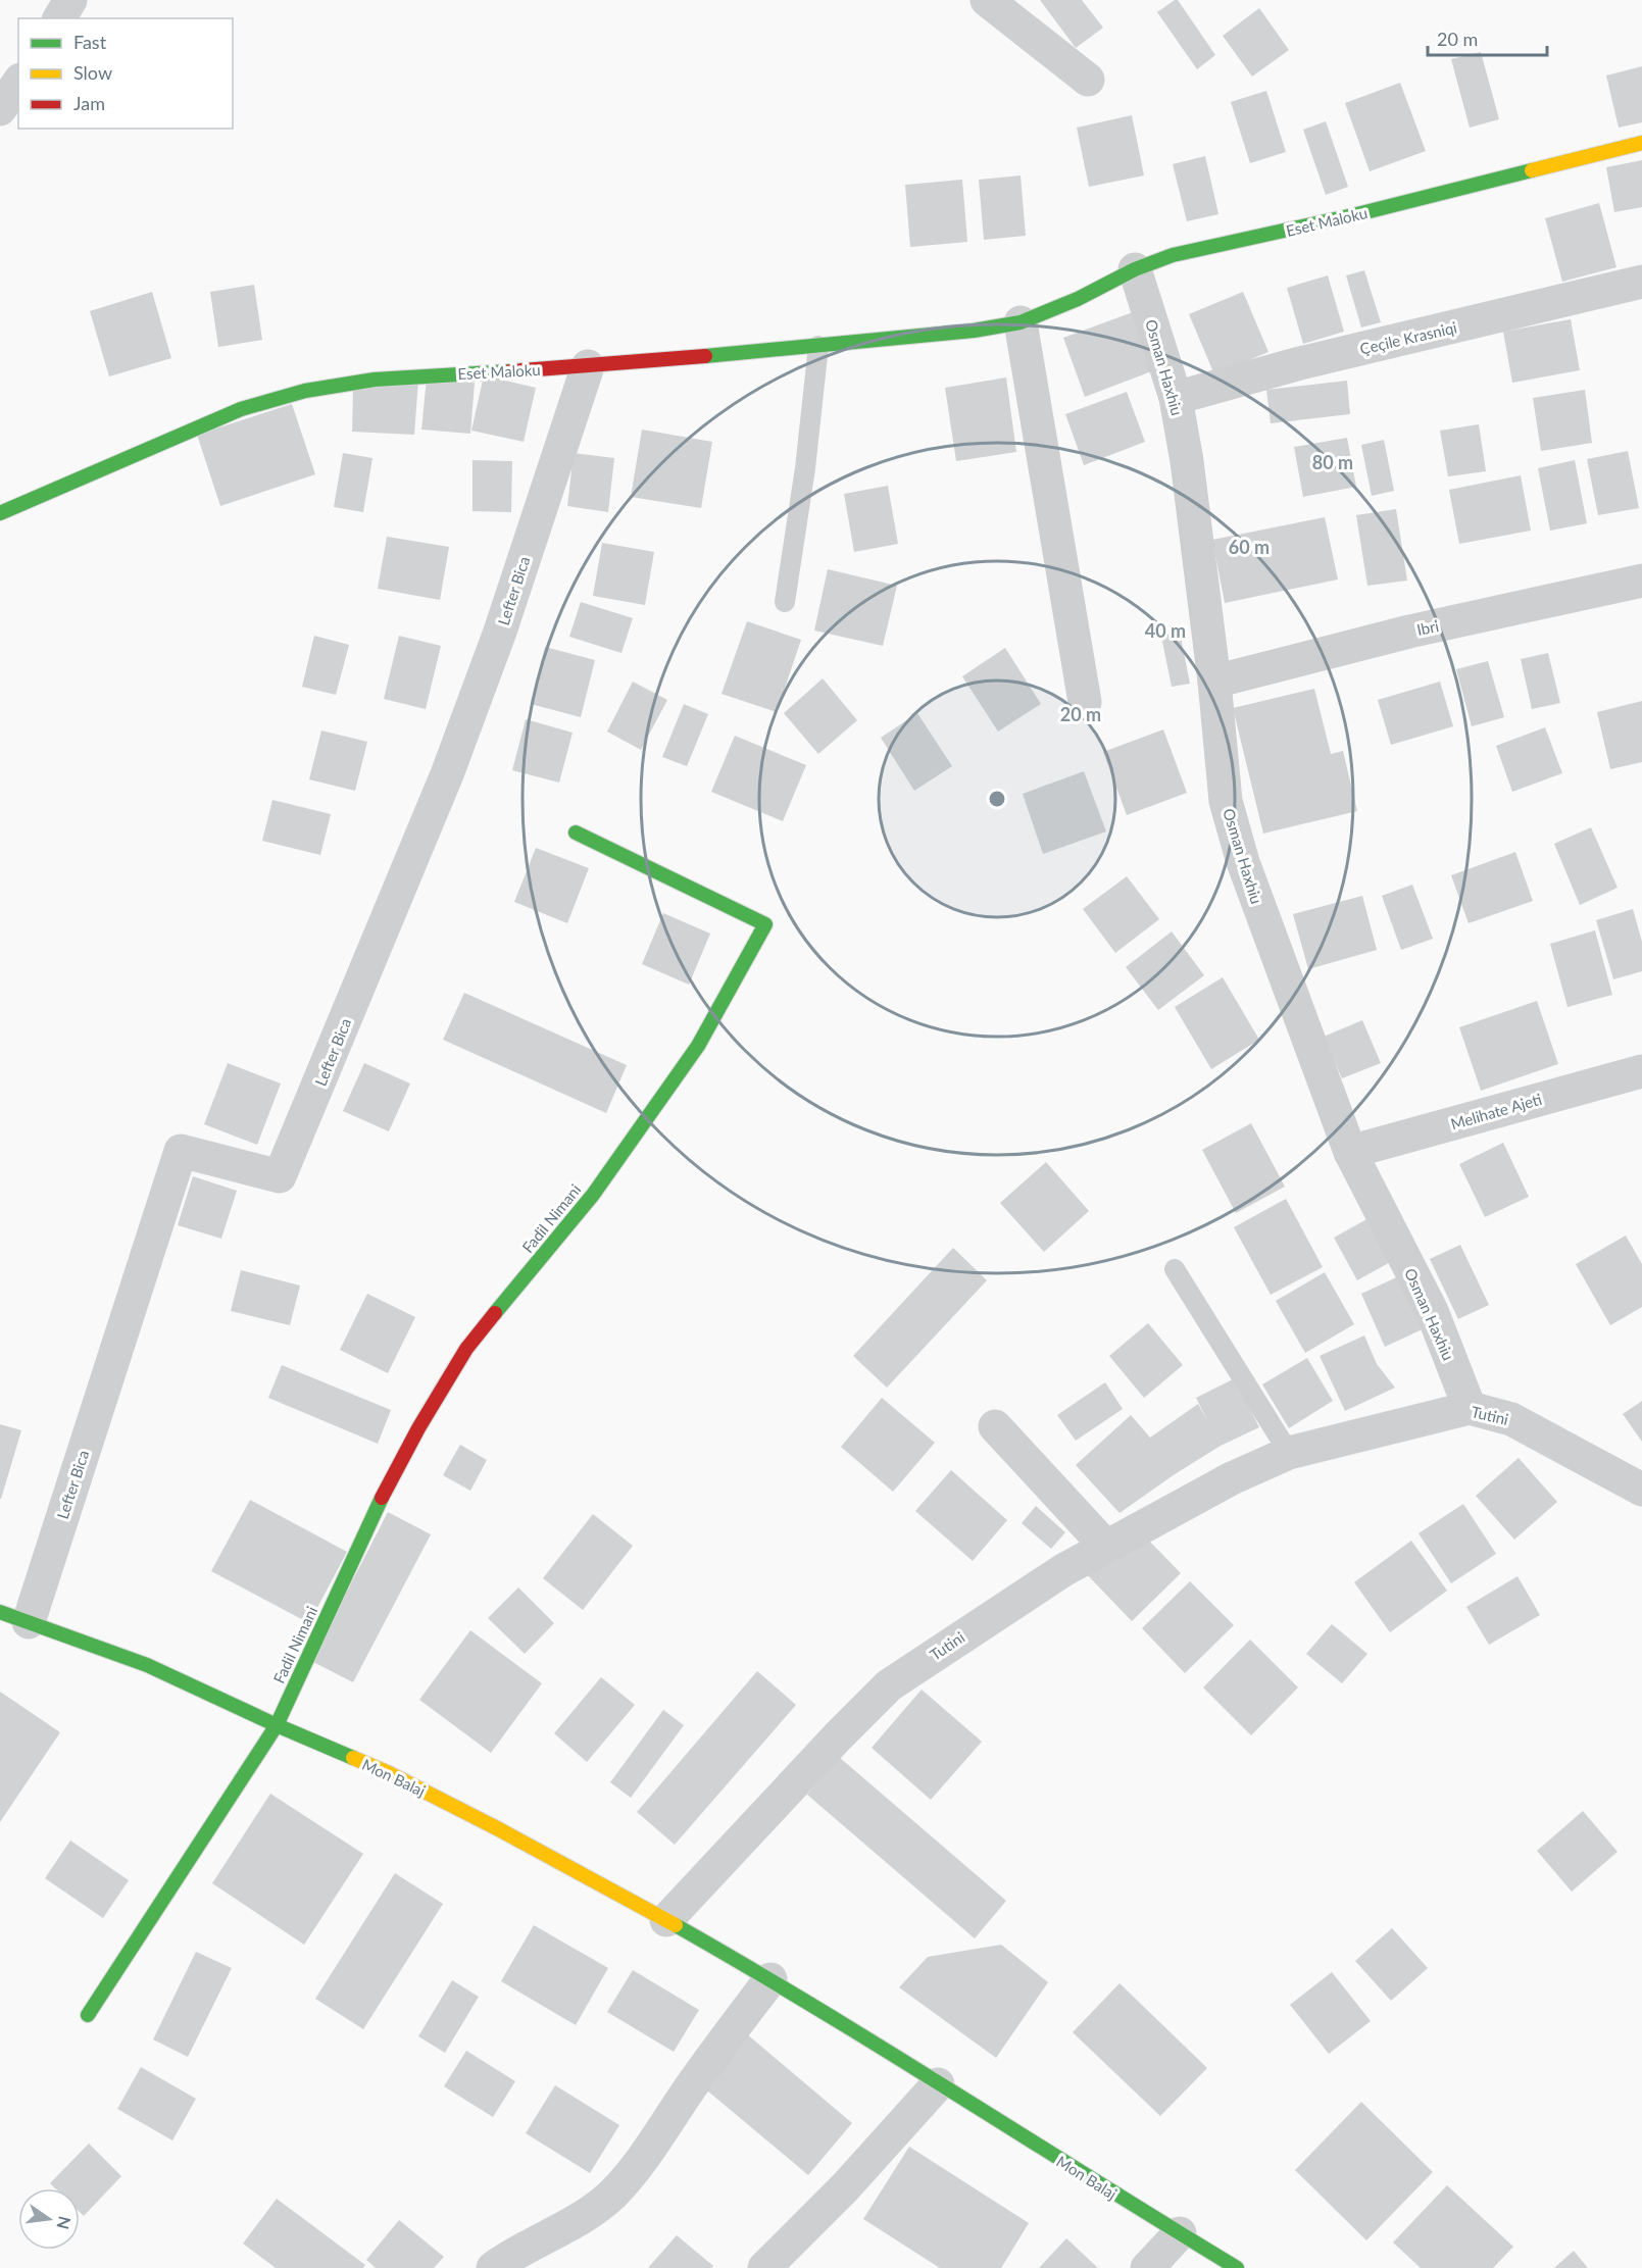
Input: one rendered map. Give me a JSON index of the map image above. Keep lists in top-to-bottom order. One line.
{"streets":{"street":["Eset Maloku","Çeçile Krasniqi","Osman Haxhiu","Lefter Bica","Ibri","Melihate Ajeti","Fadil Nimani","Tutini","Mon Balaj"]},"crossings":[["Eset Maloku","Osman Haxhiu"],["Eset Maloku","Lefter Bica"],["Çeçile Krasniqi","Osman Haxhiu"],["Osman Haxhiu","Ibri"],["Osman Haxhiu","Melihate Ajeti"],["Osman Haxhiu","Tutini"],["Lefter Bica","Mon Balaj"],["Fadil Nimani","Mon Balaj"],["Tutini","Mon Balaj"]],"legend":["Fast","Slow","Jam"],"scale_bar":"20 m","north":"right","rings":["80 m","60 m","40 m","20 m"]}
